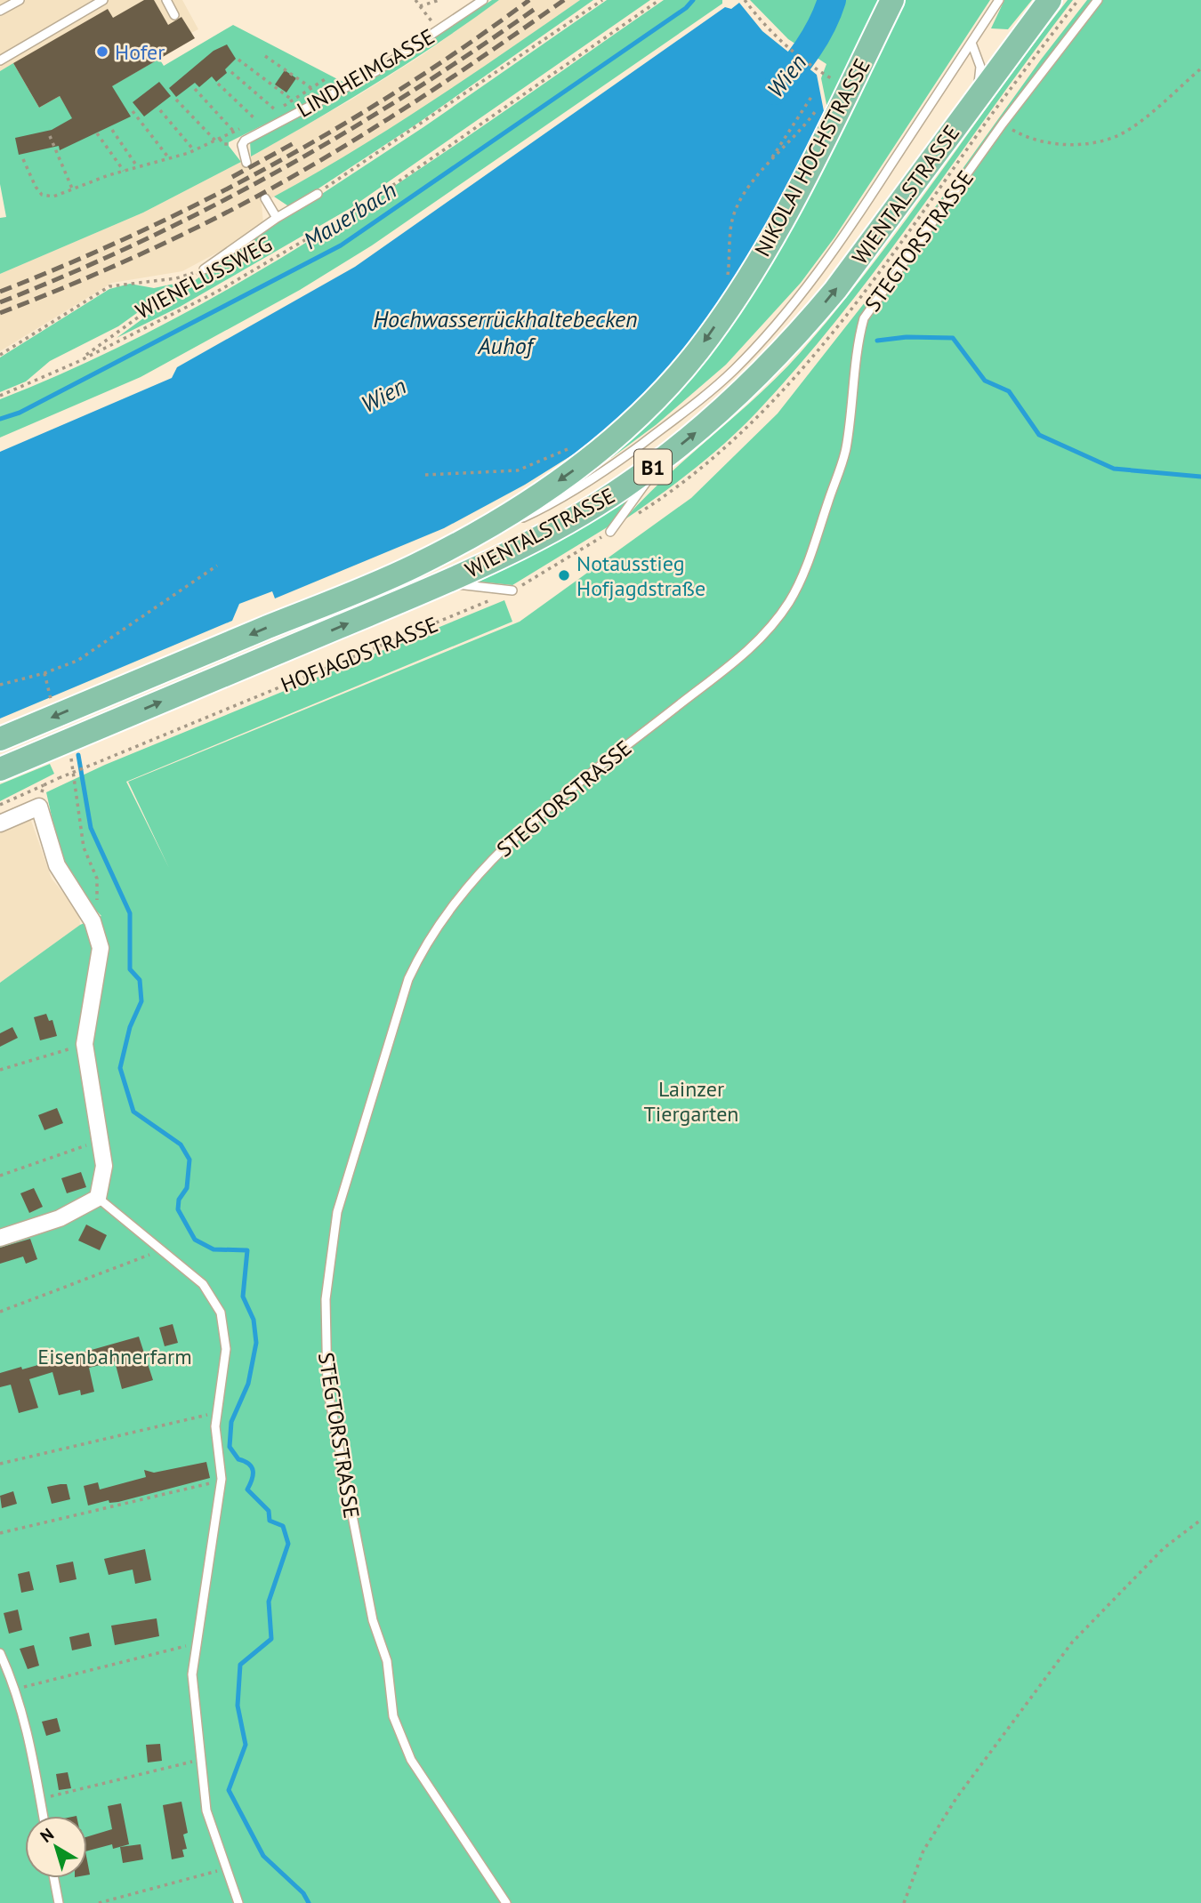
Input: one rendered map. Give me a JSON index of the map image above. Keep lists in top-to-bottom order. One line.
{"streets":{"main road":["NIKOLAI HOCHSTRASSE","WIENTALSTRASSE","B1"],"lane":["LINDHEIMGASSE","STEGTORSTRASSE"],"path":["WIENFLUSSWEG","HOFJAGDSTRASSE"]},"crossings":[["NIKOLAI HOCHSTRASSE","WIENTALSTRASSE"]],"water":["Wien","Mauerbach","Hochwasserrückhaltebecken Auhof"],"parks":["Lainzer Tiergarten","Eisenbahnerfarm"],"places":["Hofer","Notausstieg Hofjagdstraße"],"north":"top left"}
